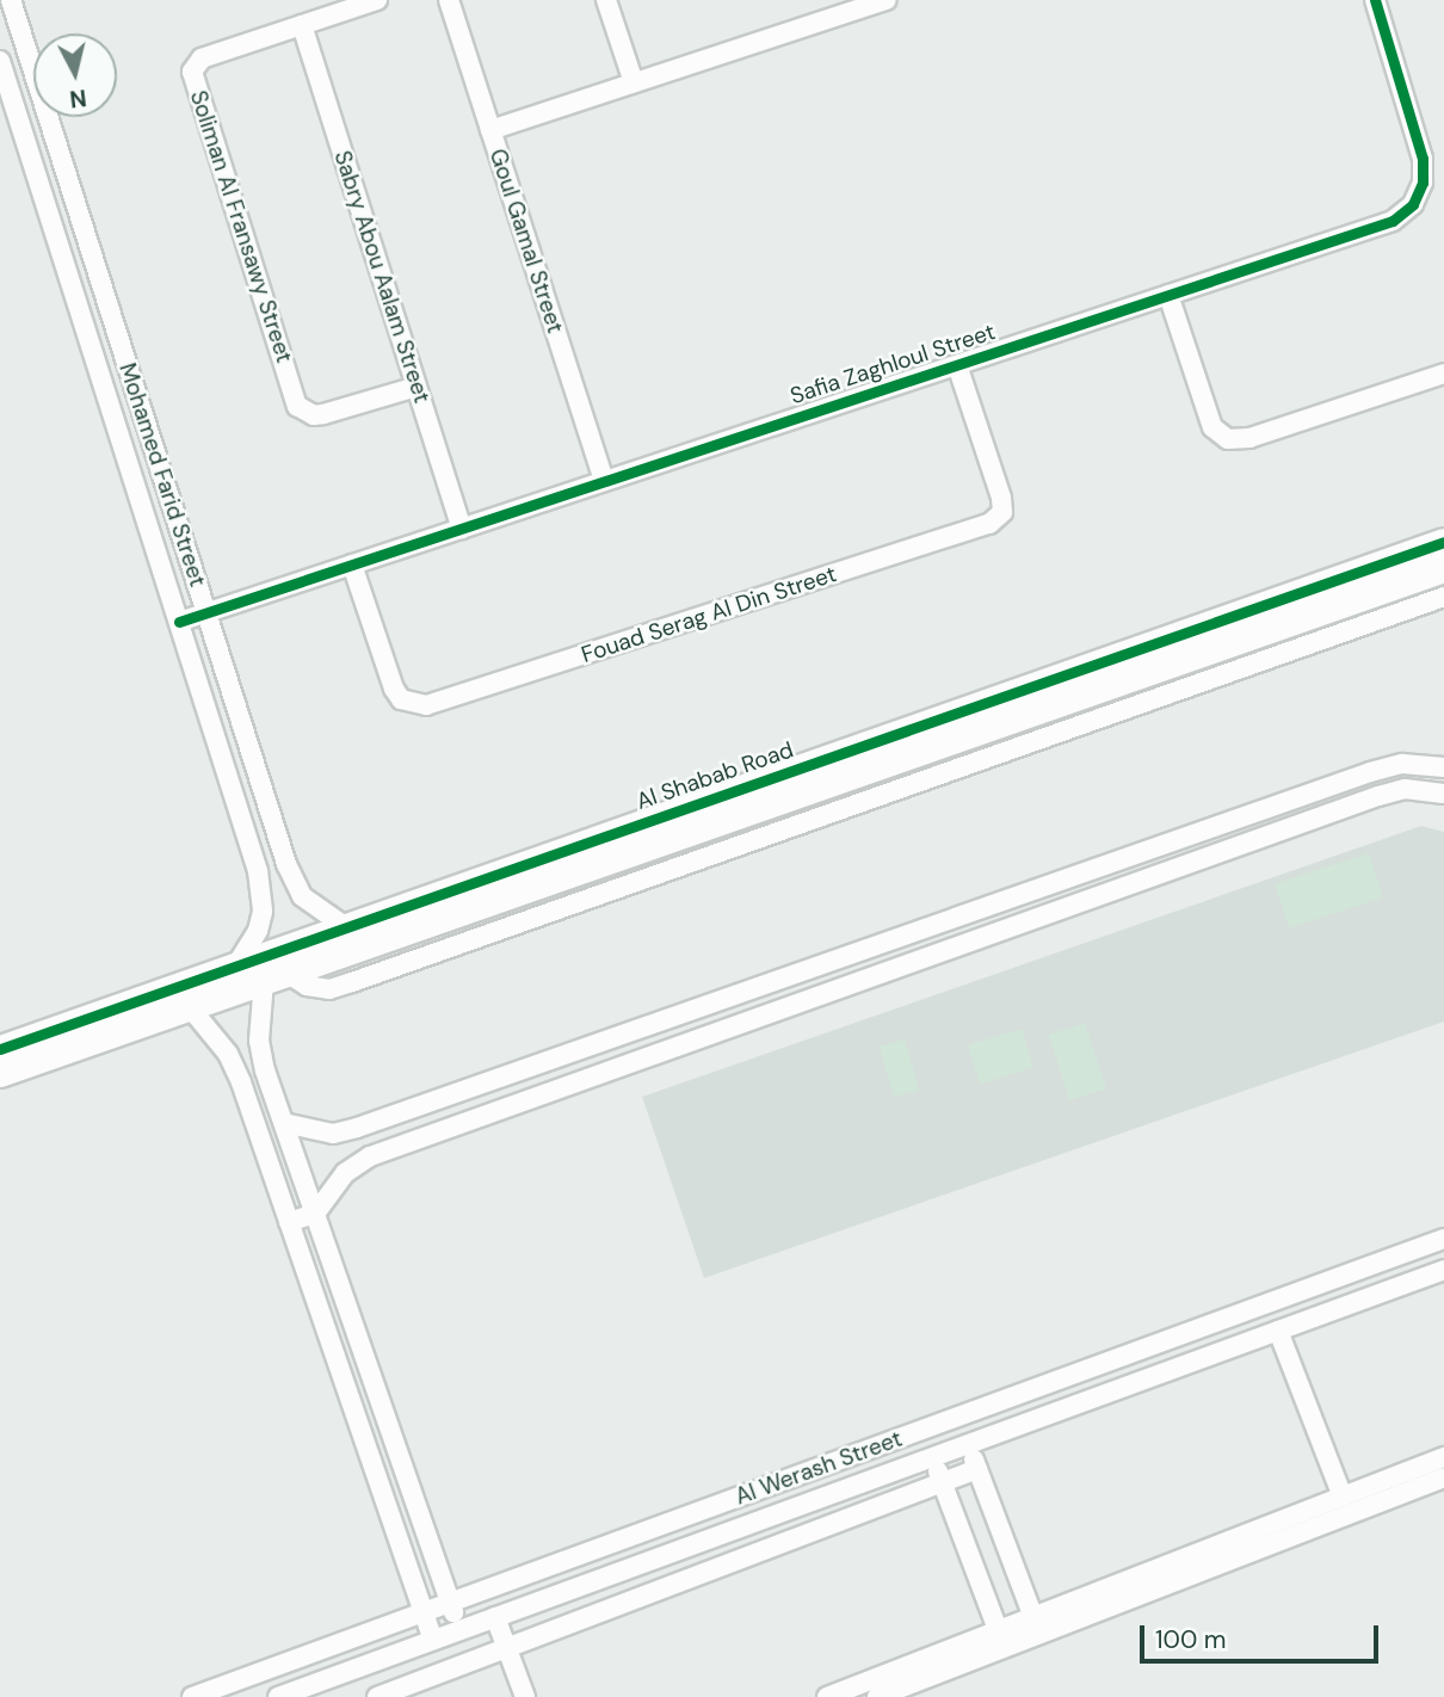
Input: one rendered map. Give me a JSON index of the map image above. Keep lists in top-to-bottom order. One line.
{"streets":{"street":["Soliman Al Fransawy Street","Goul Gamal Street","Sabry Abou Aalam Street","Safia Zaghloul Street","Mohamed Farid Street","Fouad Serag Al Din Street","Al Shabab Road","Al Werash Street"]},"crossings":[["Soliman Al Fransawy Street","Sabry Abou Aalam Street"],["Goul Gamal Street","Safia Zaghloul Street"],["Sabry Abou Aalam Street","Safia Zaghloul Street"],["Safia Zaghloul Street","Mohamed Farid Street"],["Safia Zaghloul Street","Fouad Serag Al Din Street"],["Mohamed Farid Street","Al Shabab Road"]],"scale_bar":"100 m","north":"bottom"}
